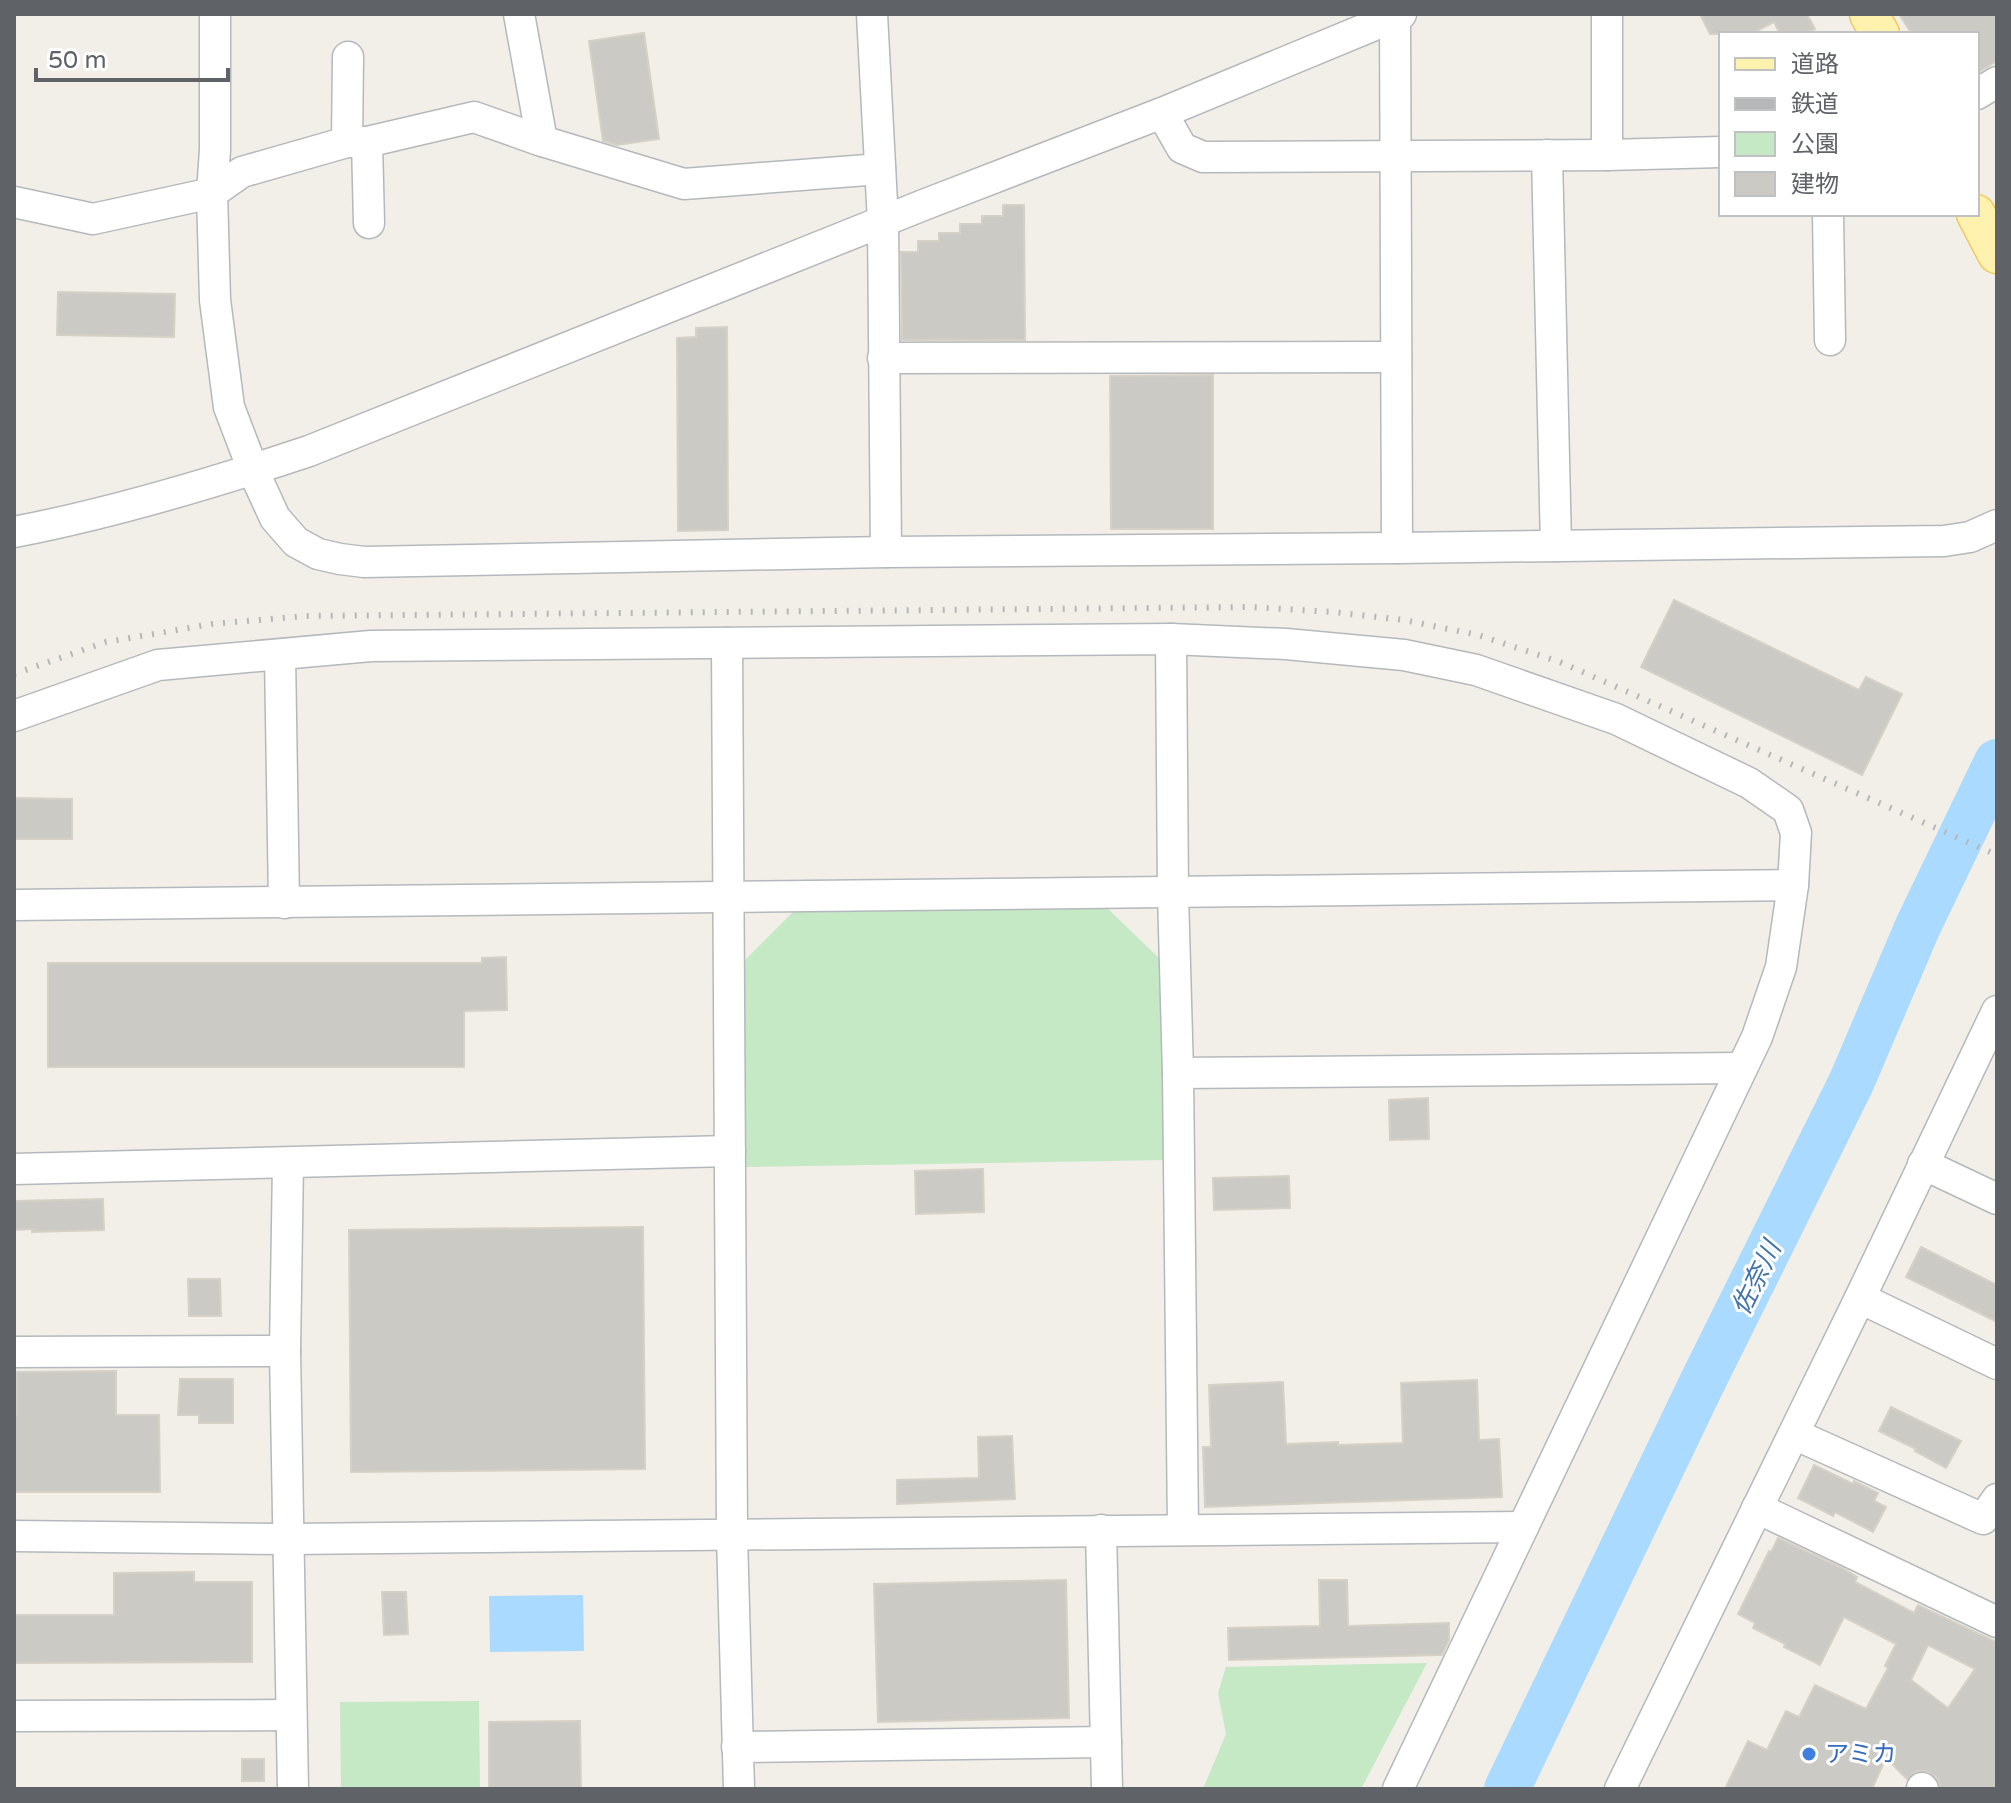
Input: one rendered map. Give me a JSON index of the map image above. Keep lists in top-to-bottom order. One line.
{"water":["佐奈川"],"places":["アミカ"],"legend":["道路","鉄道","公園","建物"],"scale_bar":"50 m"}
